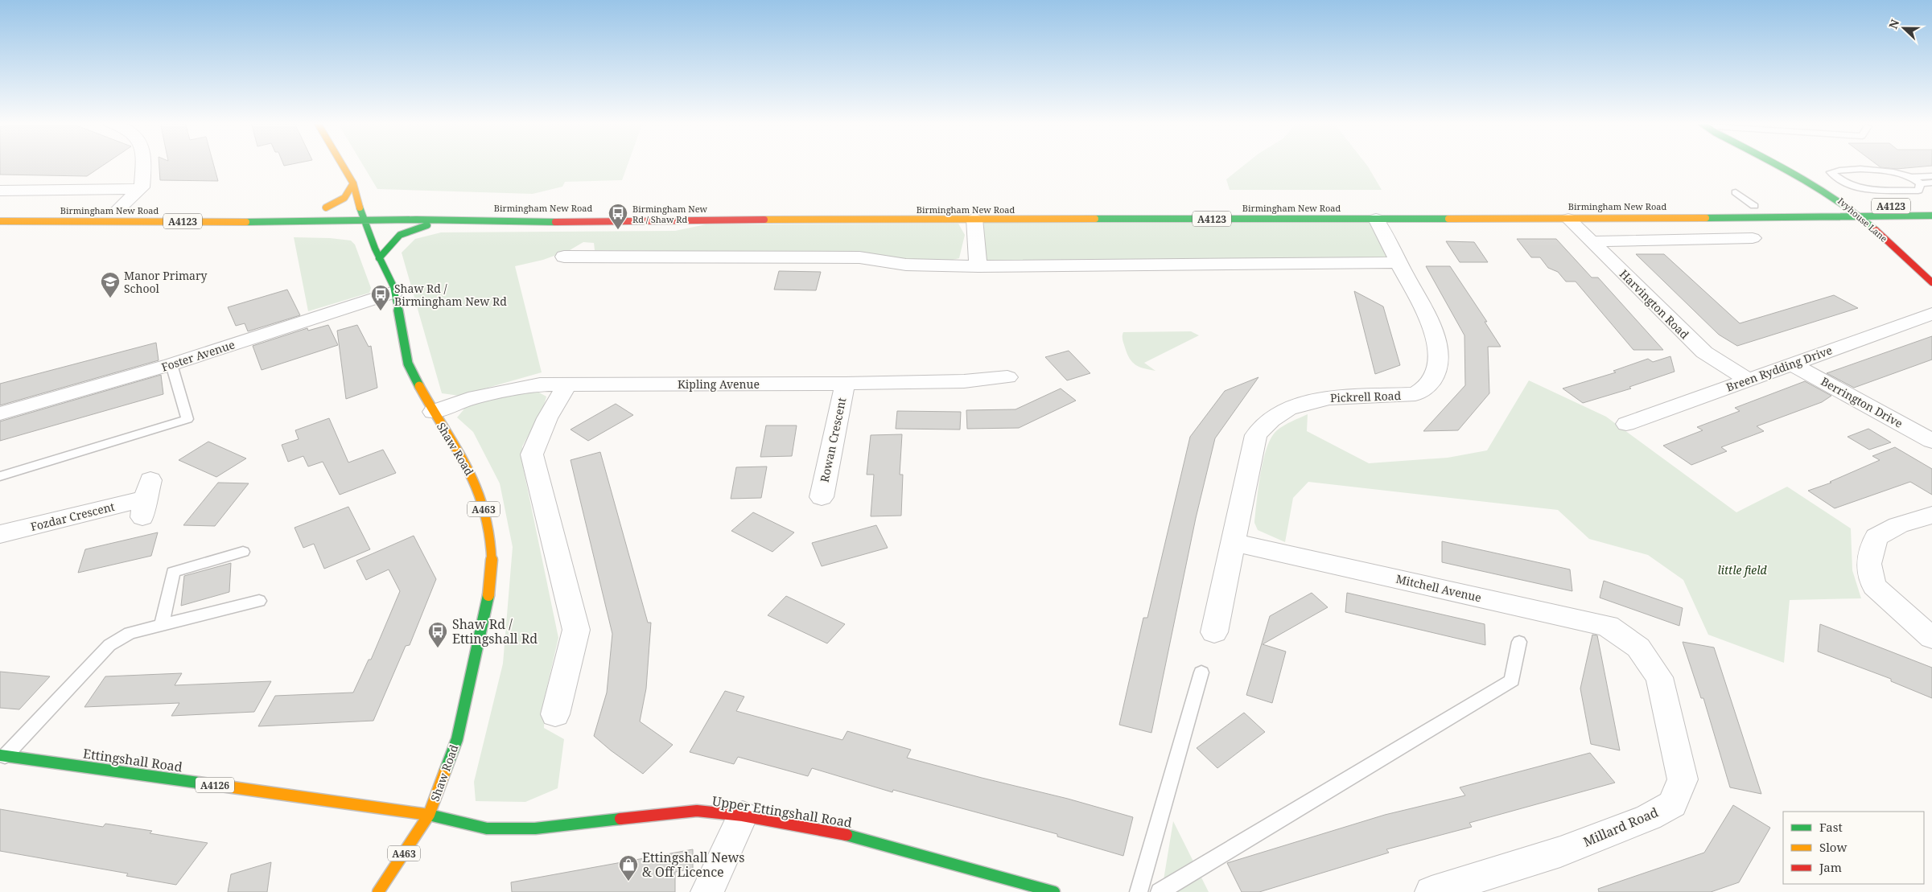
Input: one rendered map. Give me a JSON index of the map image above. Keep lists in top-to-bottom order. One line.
{"streets":{"main road":["Birmingham New Road","A4123","Ivyhouse Lane","Shaw Road","A463","Ettingshall Road","A4126","Upper Ettingshall Road"],"street":["Harvington Road","Foster Avenue","Breen Rydding Drive","Kipling Avenue","Pickrell Road","Berrington Drive","Rowan Crescent","Fozdar Crescent","Mitchell Avenue","Millard Road"]},"crossings":[["Birmingham New Road","Ivyhouse Lane"],["Birmingham New Road","Harvington Road"],["Birmingham New Road","Pickrell Road"],["Birmingham New Road","Shaw Road"],["A4123","Ivyhouse Lane"],["Harvington Road","Breen Rydding Drive"],["Foster Avenue","Shaw Road"],["Breen Rydding Drive","Berrington Drive"],["Kipling Avenue","Rowan Crescent"],["Kipling Avenue","Shaw Road"],["Pickrell Road","Mitchell Avenue"],["Shaw Road","A463"],["Shaw Road","Ettingshall Road"],["Shaw Road","Upper Ettingshall Road"],["A463","Ettingshall Road"],["A463","Upper Ettingshall Road"],["Mitchell Avenue","Millard Road"],["Ettingshall Road","Upper Ettingshall Road"]],"parks":["little field"],"places":{"bus stop":["Birmingham New Rd / Shaw Rd","Shaw Rd / Birmingham New Rd","Shaw Rd / Ettingshall Rd"],"school or university":["Manor Primary School"],"shop":["Ettingshall News & Off Licence"]},"legend":["Fast","Slow","Jam"],"north":"left"}
